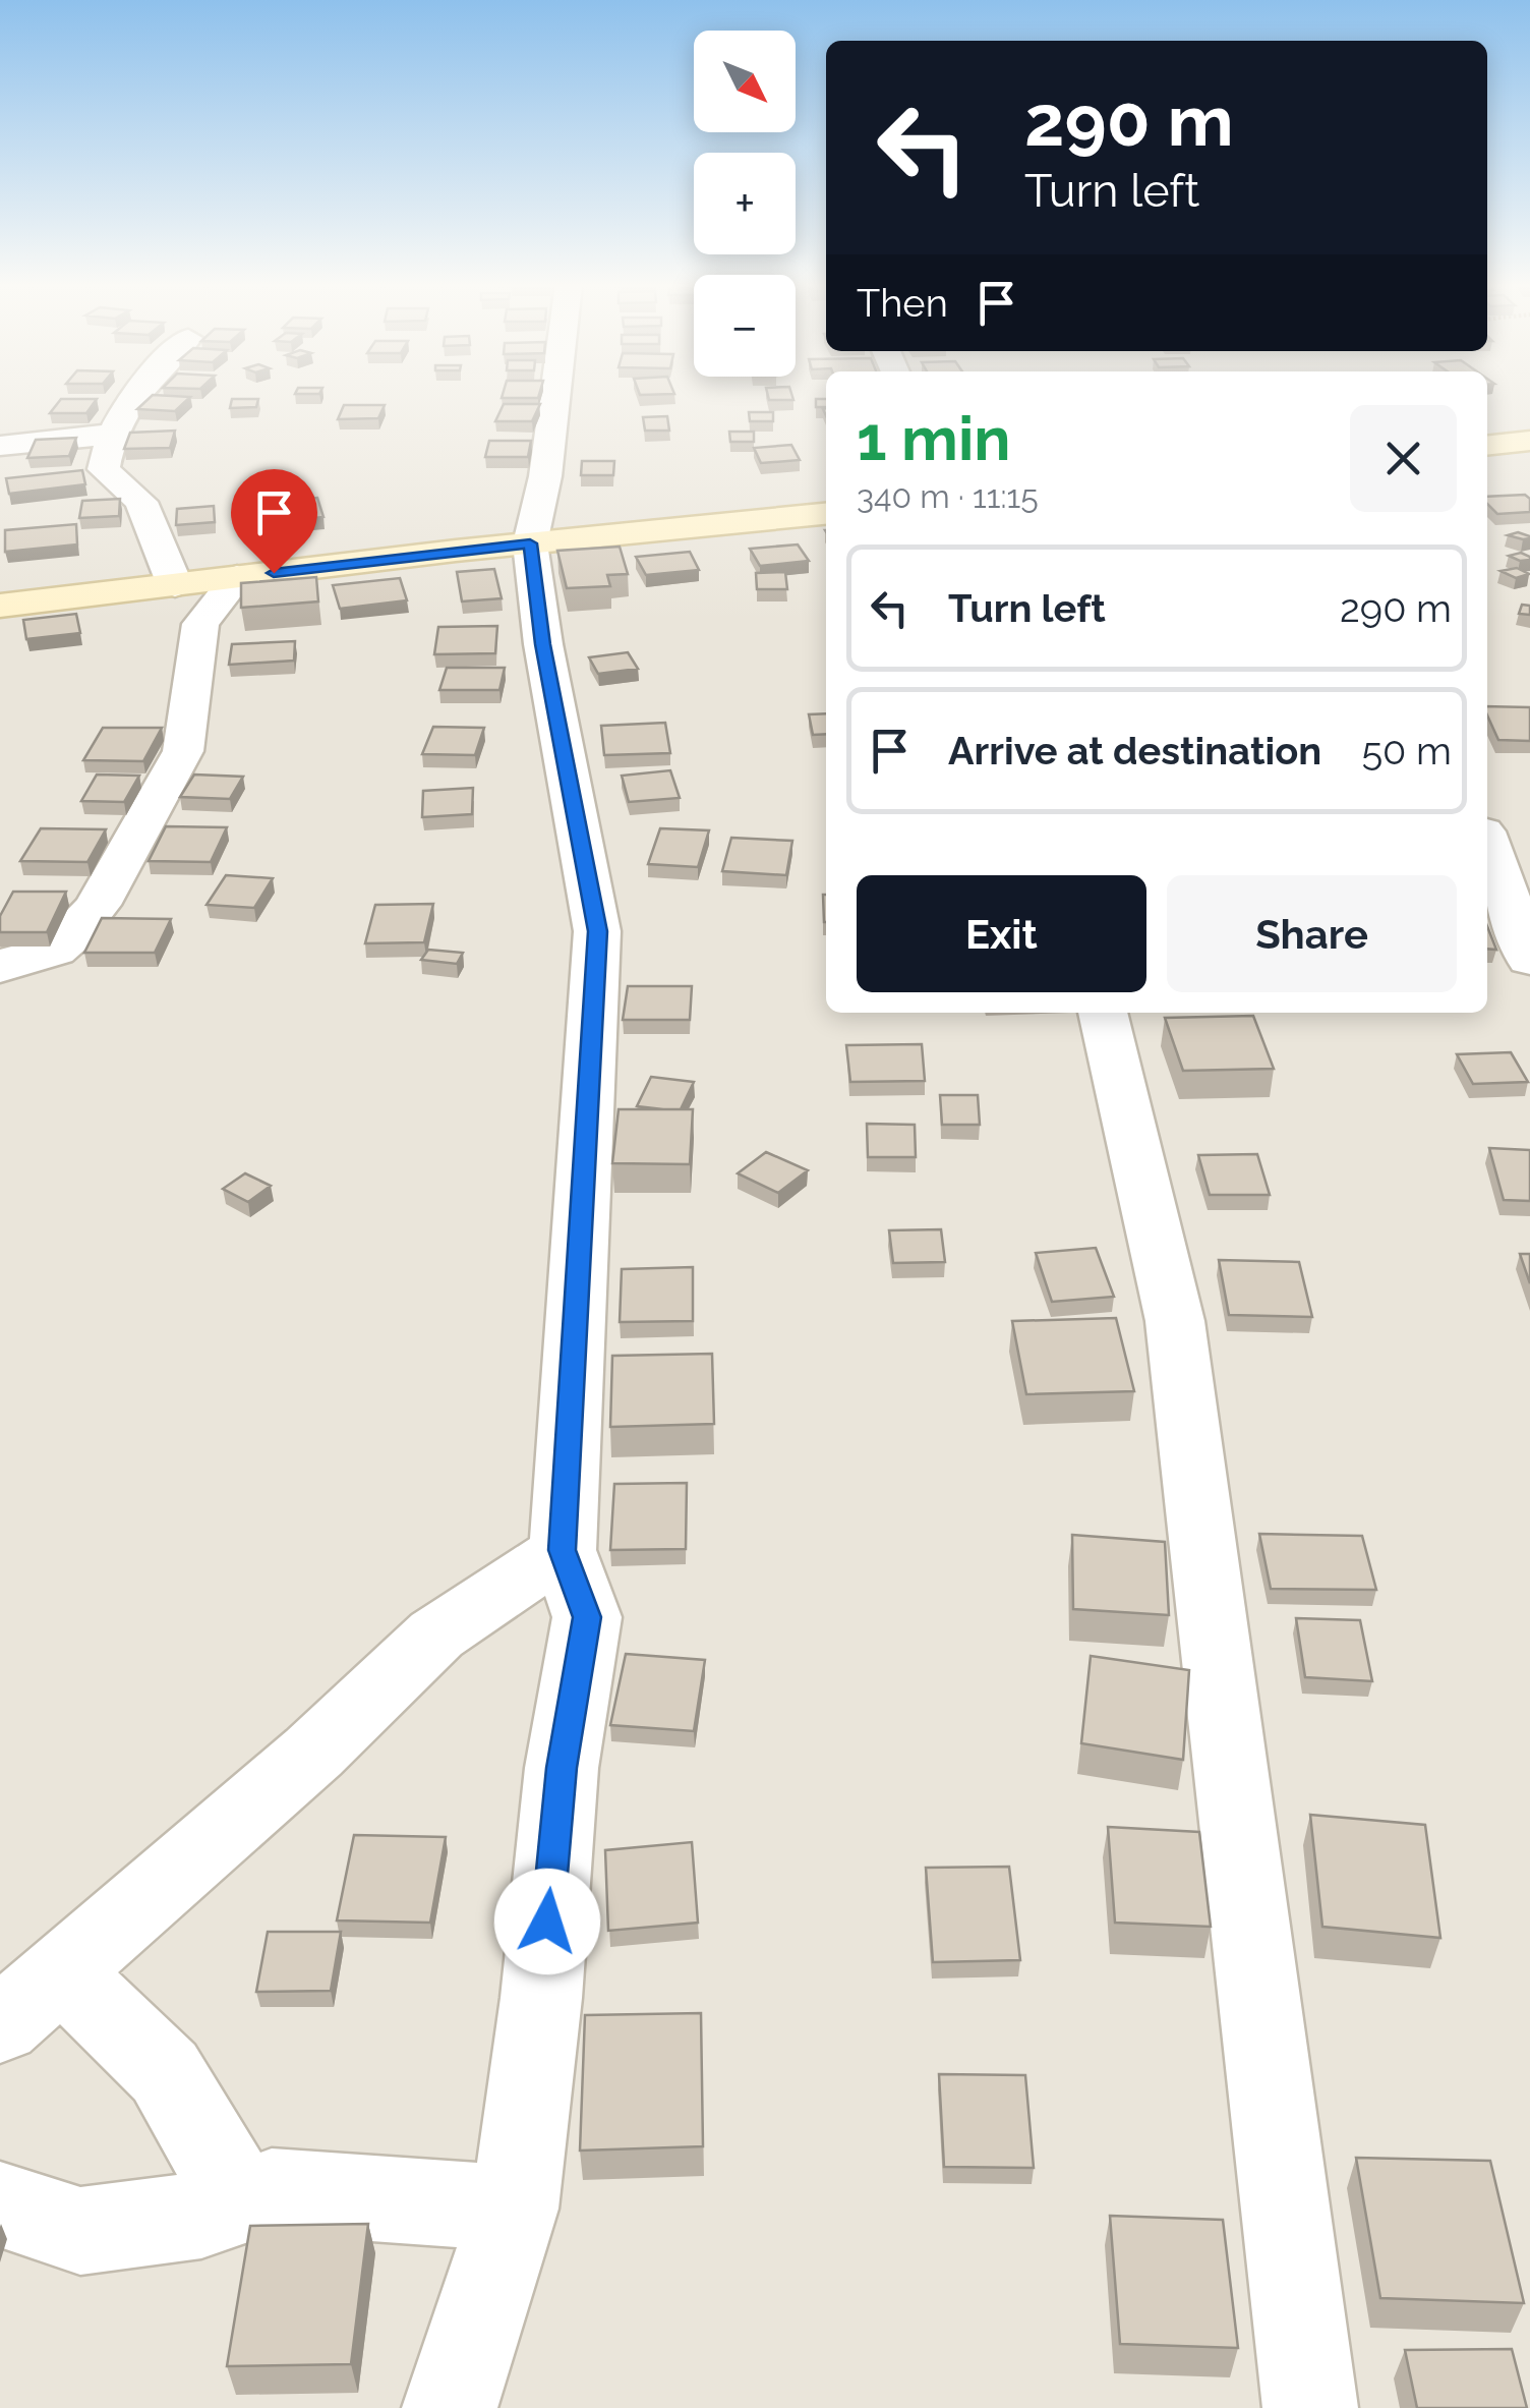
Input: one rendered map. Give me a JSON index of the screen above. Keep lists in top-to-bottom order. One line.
{"north":"bottom right","page":{"map_buttons":["+","−"],"turn":["290 m","Turn left"],"then":"Then","heading":["1 min","340 m · 11:15"],"list":[{"name":"Turn left","value":"290 m"},{"name":"Arrive at destination","value":"50 m"}],"buttons":["Exit","Share"]}}
